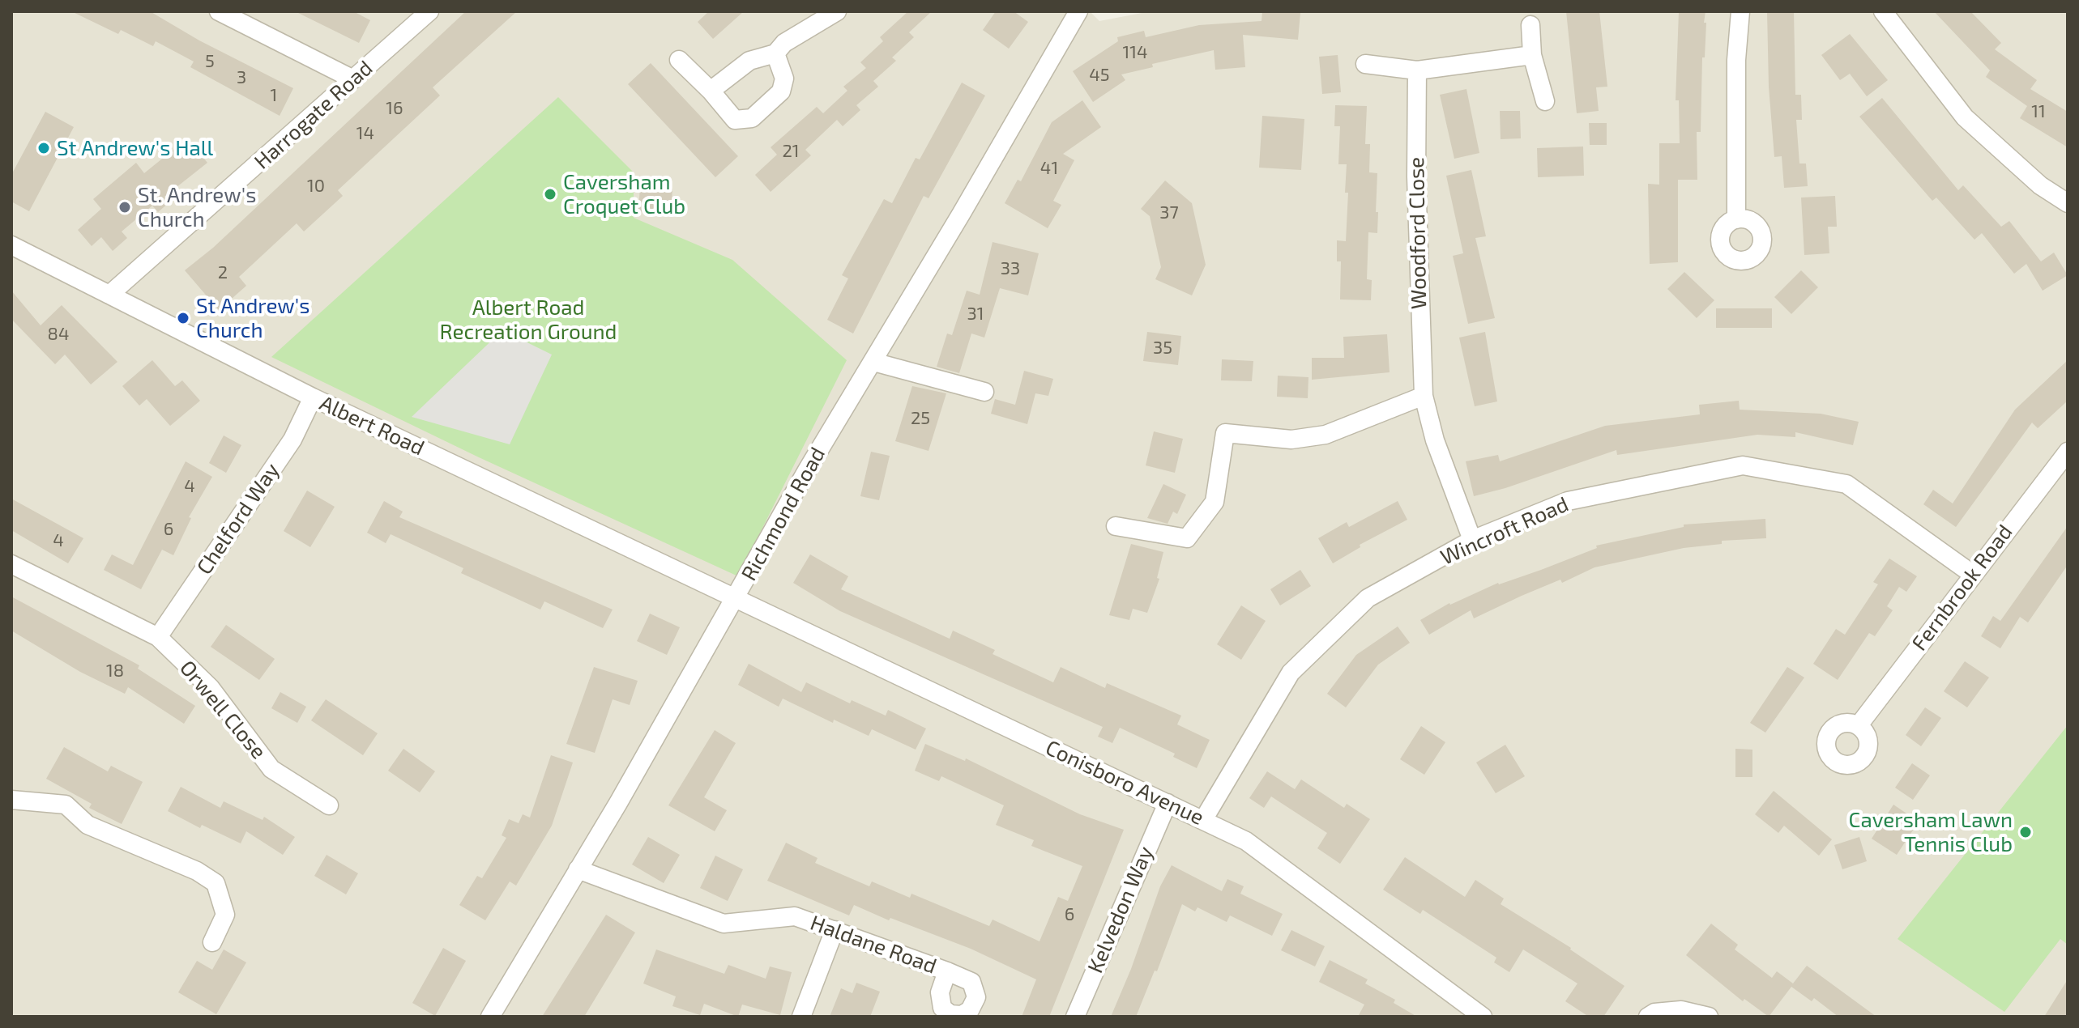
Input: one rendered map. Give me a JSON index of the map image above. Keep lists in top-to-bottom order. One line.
{"streets":{"street":["Harrogate Road","Woodford Close","Albert Road","Richmond Road","Chelford Way","Wincroft Road","Fernbrook Road","Orwell Close","Conisboro Avenue","Kelvedon Way","Haldane Road"]},"crossings":[["Harrogate Road","Albert Road"],["Woodford Close","Wincroft Road"],["Albert Road","Richmond Road"],["Albert Road","Chelford Way"],["Albert Road","Conisboro Avenue"],["Richmond Road","Conisboro Avenue"],["Richmond Road","Haldane Road"],["Chelford Way","Orwell Close"],["Wincroft Road","Fernbrook Road"],["Wincroft Road","Conisboro Avenue"],["Conisboro Avenue","Kelvedon Way"]],"parks":["Albert Road Recreation Ground"],"places":["St Andrew's Hall","Caversham Croquet Club","St. Andrew's Church","St Andrew's Church","Caversham Lawn Tennis Club"],"house_numbers":["114","5","45","3","1","16","11","14","21","41","10","37","33","2","31","84","35","25","4","6","4","18","6"]}
